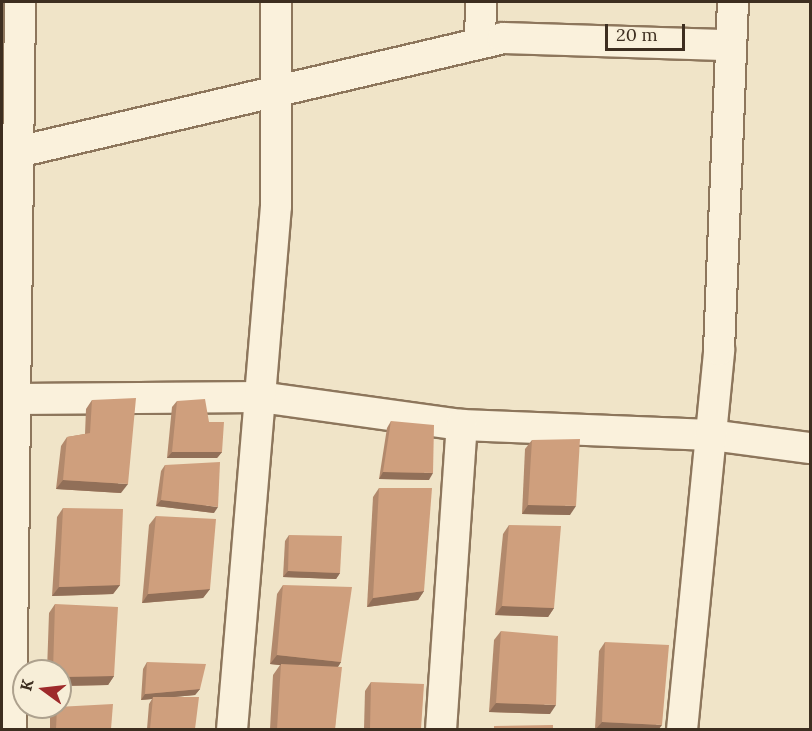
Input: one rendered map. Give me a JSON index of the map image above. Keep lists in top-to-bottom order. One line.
{"scale_bar":"20 m","north":"left"}
